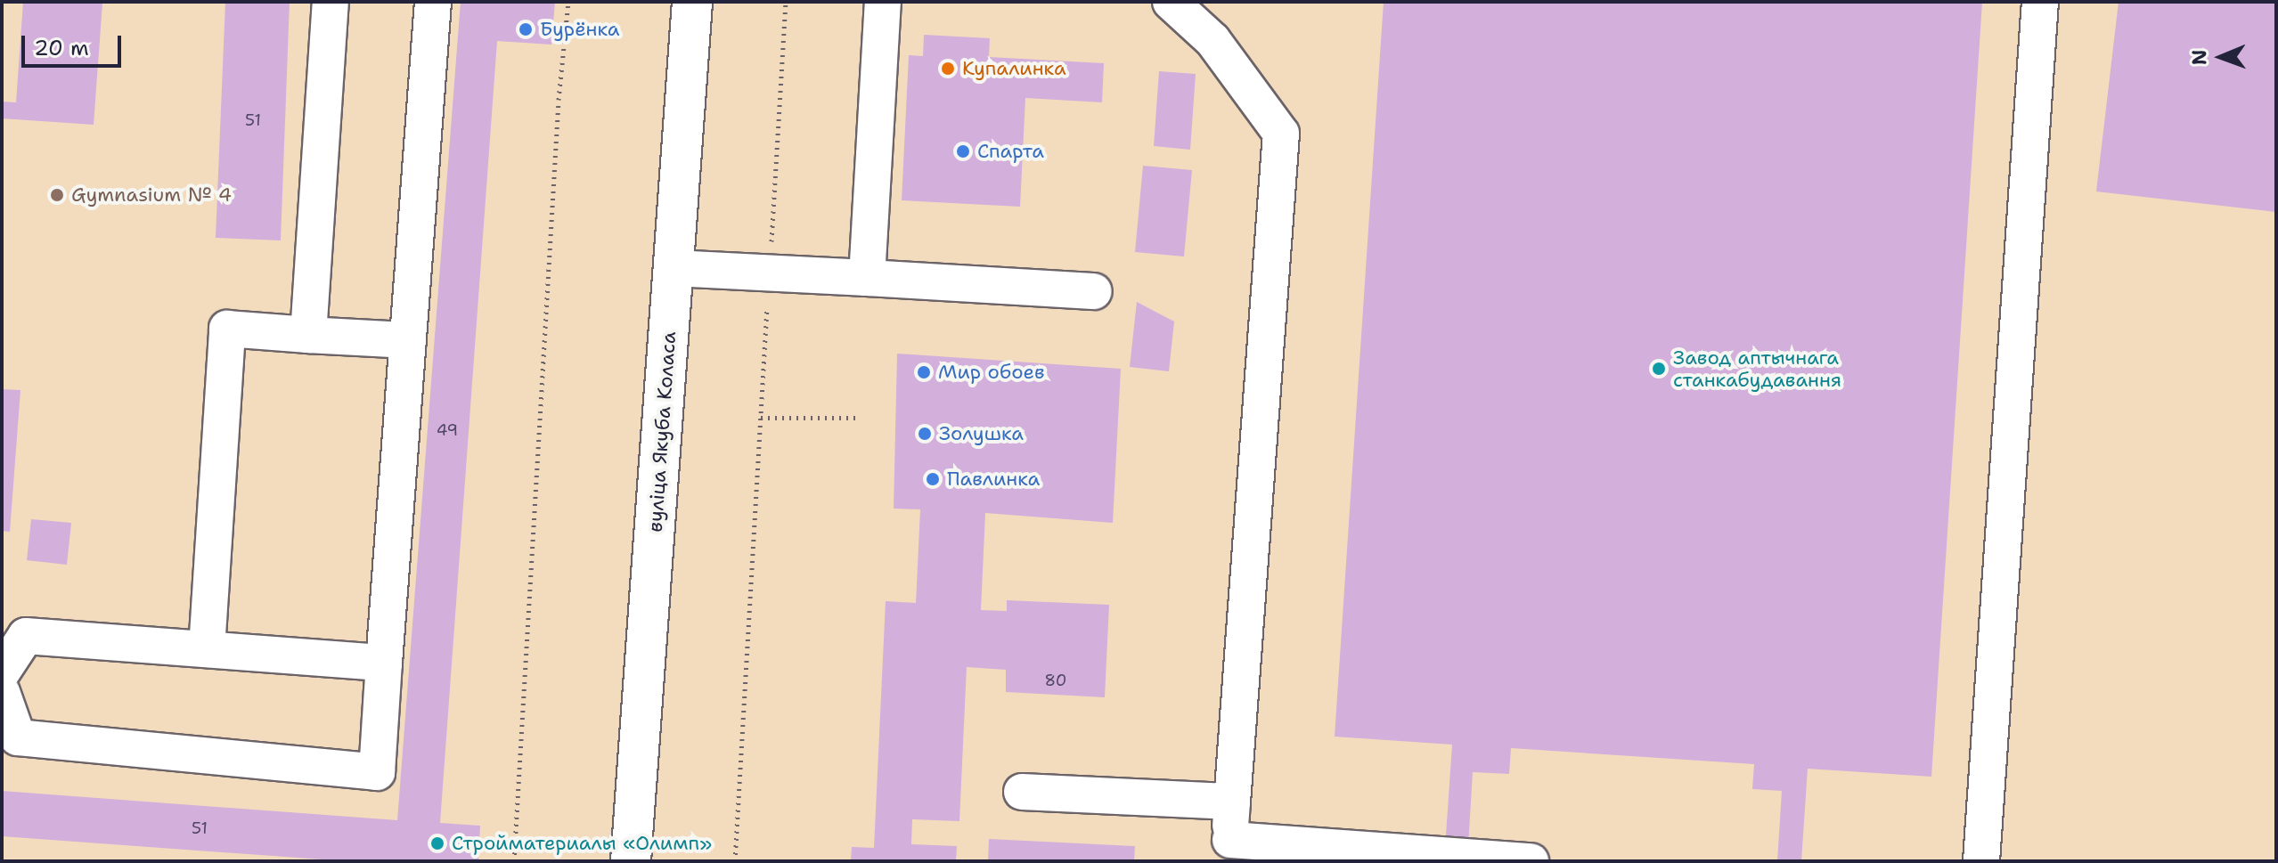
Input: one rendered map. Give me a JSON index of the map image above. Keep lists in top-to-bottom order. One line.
{"streets":{"main road":["вуліца Якуба Коласа"]},"places":["Бурёнка","Купалинка","Спарта","Gymnasium № 4","Завод аптычнага станкабудавання","Мир обоев","Золушка","Павлинка","Стройматериалы «Олимп»"],"house_numbers":["51","49","80","51"],"scale_bar":"20 m","north":"left"}
